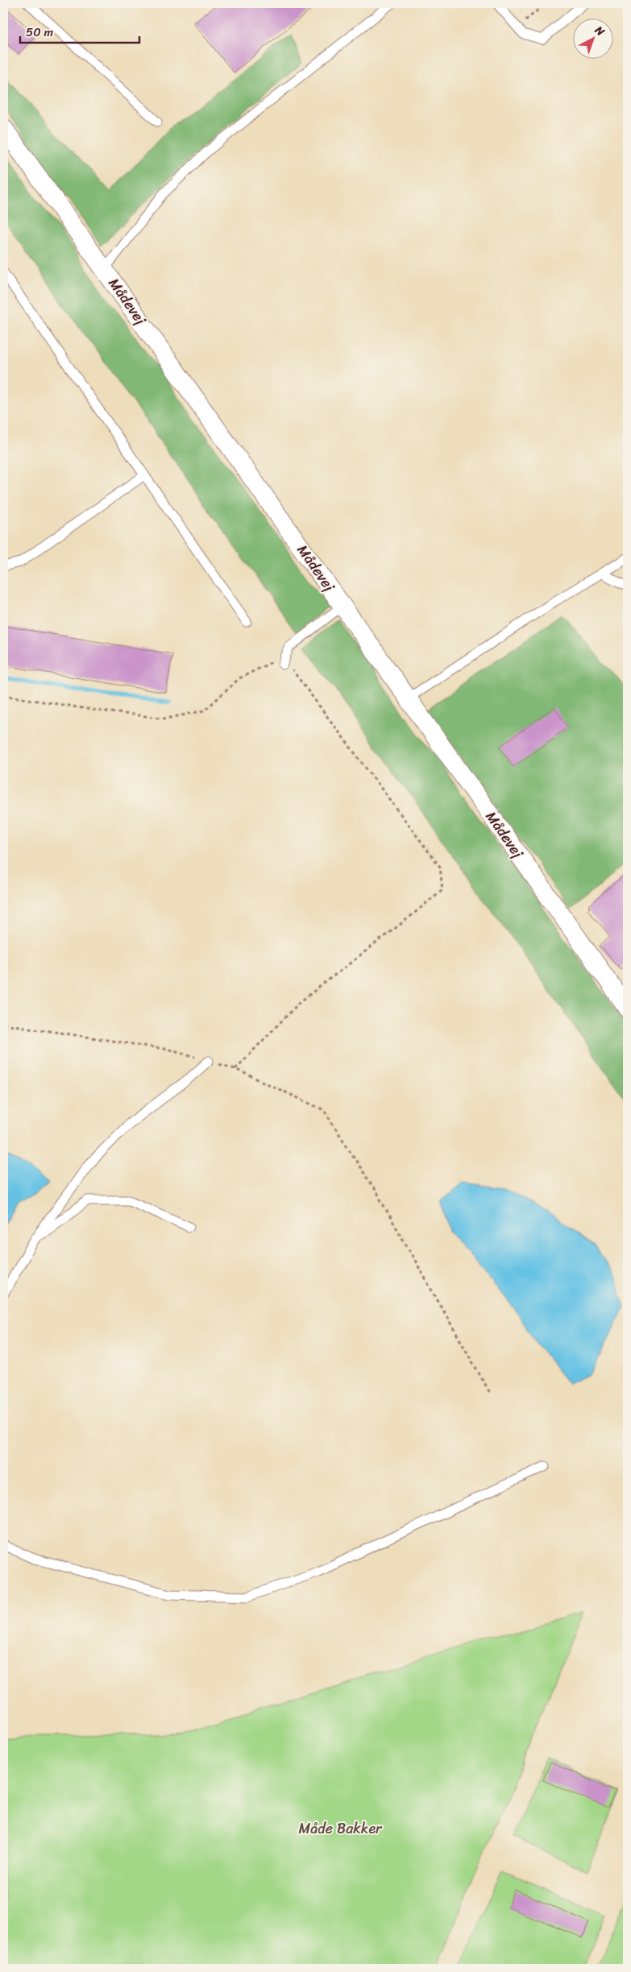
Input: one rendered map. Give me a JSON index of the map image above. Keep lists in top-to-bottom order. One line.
{"streets":{"street":["Mådevej"]},"parks":["Måde Bakker"],"scale_bar":"50 m","north":"top right"}
